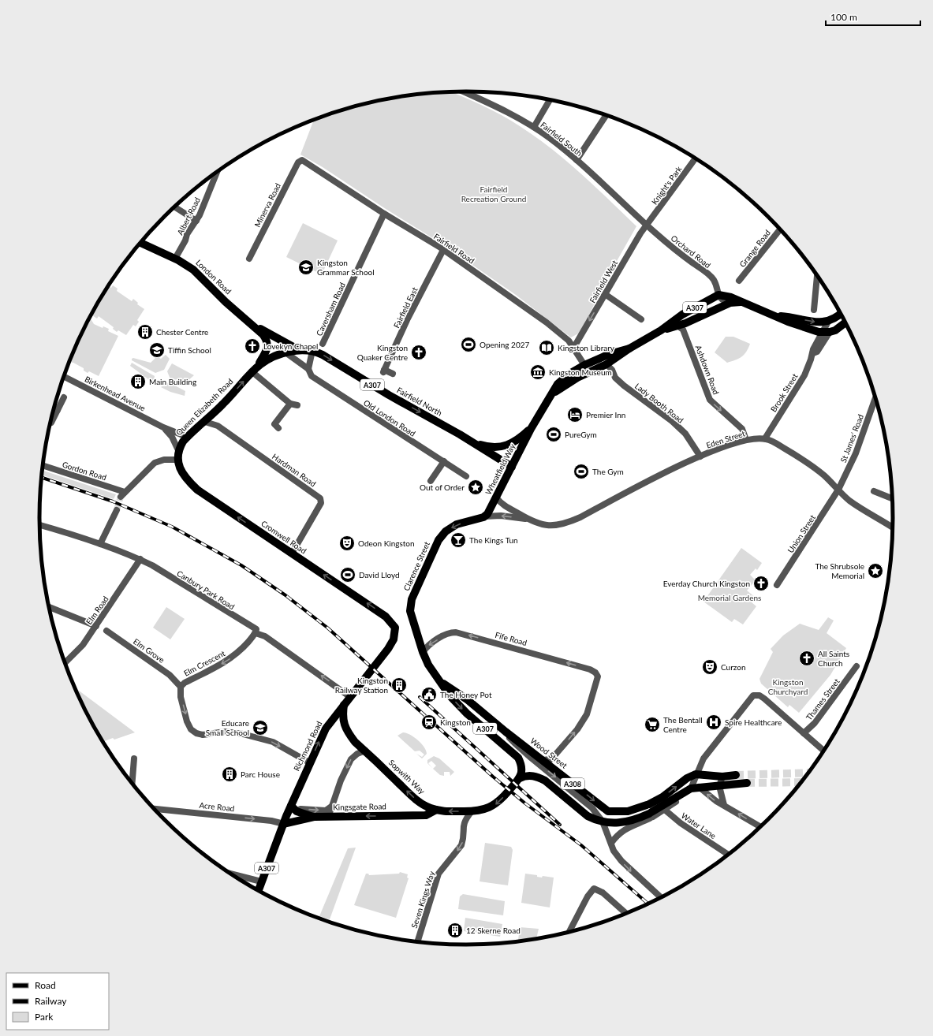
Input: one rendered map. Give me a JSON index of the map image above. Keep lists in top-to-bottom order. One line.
{"streets":{"main road":["London Road","A307","Fairfield North","Queen Elizabeth Road","Wheatfield Way","Cromwell Road","Clarence Street","Richmond Road","Wood Street","Sopwith Way","A308","Kingsgate Road"],"street":["Fairfield South","Knight's Park","Minerva Road","Albert Road","Fairfield Road","Grange Road","Orchard Road","Fairfield West","Fairfield East","Caversham Road","Ashdown Road","Brook Street","Birkenhead Avenue","Lady Booth Road","Old London Road","St James' Road","Eden Street","Hardman Road","Gordon Road","Union Street","Canbury Park Road","Elm Road","Fife Road","Elm Grove","Elm Crescent","Thames Street","Acre Road","Water Lane","Seven Kings Way"]},"crossings":[["Fairfield South","Knight's Park"],["Fairfield South","Orchard Road"],["Fairfield South","Fairfield West"],["Knight's Park","Orchard Road"],["Knight's Park","Fairfield West"],["Minerva Road","Fairfield Road"],["Albert Road","London Road"],["Fairfield Road","Fairfield West"],["Fairfield Road","Fairfield East"],["Fairfield Road","Caversham Road"],["Fairfield Road","Wheatfield Way"],["Orchard Road","Fairfield West"],["Orchard Road","Wheatfield Way"],["A307","Birkenhead Avenue"],["A307","Queen Elizabeth Road"],["A307","Gordon Road"],["A307","Cromwell Road"],["A307","Wood Street"],["A307","Sopwith Way"],["A307","A308"],["Ashdown Road","Eden Street"],["Ashdown Road","Wheatfield Way"],["Brook Street","Eden Street"],["Birkenhead Avenue","Queen Elizabeth Road"],["Fairfield North","Queen Elizabeth Road"],["Fairfield North","Wheatfield Way"],["Lady Booth Road","Eden Street"],["Lady Booth Road","Wheatfield Way"],["Queen Elizabeth Road","Old London Road"],["Queen Elizabeth Road","Hardman Road"],["St James' Road","Union Street"],["Eden Street","Clarence Street"],["Wheatfield Way","Clarence Street"],["Hardman Road","Cromwell Road"],["Gordon Road","Cromwell Road"],["Cromwell Road","Richmond Road"],["Clarence Street","Wood Street"],["Canbury Park Road","Elm Road"],["Canbury Park Road","Elm Crescent"],["Canbury Park Road","Richmond Road"],["Fife Road","Wood Street"],["Elm Grove","Elm Crescent"],["Elm Crescent","Richmond Road"],["Richmond Road","Sopwith Way"],["Richmond Road","Acre Road"],["Richmond Road","Kingsgate Road"],["Wood Street","A308"],["Sopwith Way","A308"],["Sopwith Way","Kingsgate Road"],["Sopwith Way","Seven Kings Way"],["A308","Water Lane"],["Acre Road","Kingsgate Road"]],"one_way":["Fairfield West","Ashdown Road","Fairfield North","Queen Elizabeth Road","Cromwell Road","Clarence Street","Sopwith Way","Acre Road","Seven Kings Way"],"parks":["Fairfield Recreation Ground","Memorial Gardens","Kingston Churchyard"],"places":{"school or university":["Kingston Grammar School","Tiffin School","Educare Small School"],"building":["Chester Centre","Main Building","Kingston Railway Station","Parc House","12 Skerne Road"],"sports":["Opening 2027","PureGym","The Gym","David Lloyd"],"church":["Lovekyn Chapel","Kingston Quaker Centre","Everday Church Kingston","All Saints Church"],"library":["Kingston Library"],"museum":["Kingston Museum"],"hotel":["Premier Inn"],"place":["Out of Order","The Shrubsole Memorial"],"bar":["The Kings Tun"],"theatre":["Odeon Kingston","Curzon"],"public building":["The Honey Pot"],"station":["Kingston"],"hospital":["Spire Healthcare"],"supermarket":["The Bentall Centre"]},"legend":["Road","Railway","Park"],"scale_bar":"100 m"}
